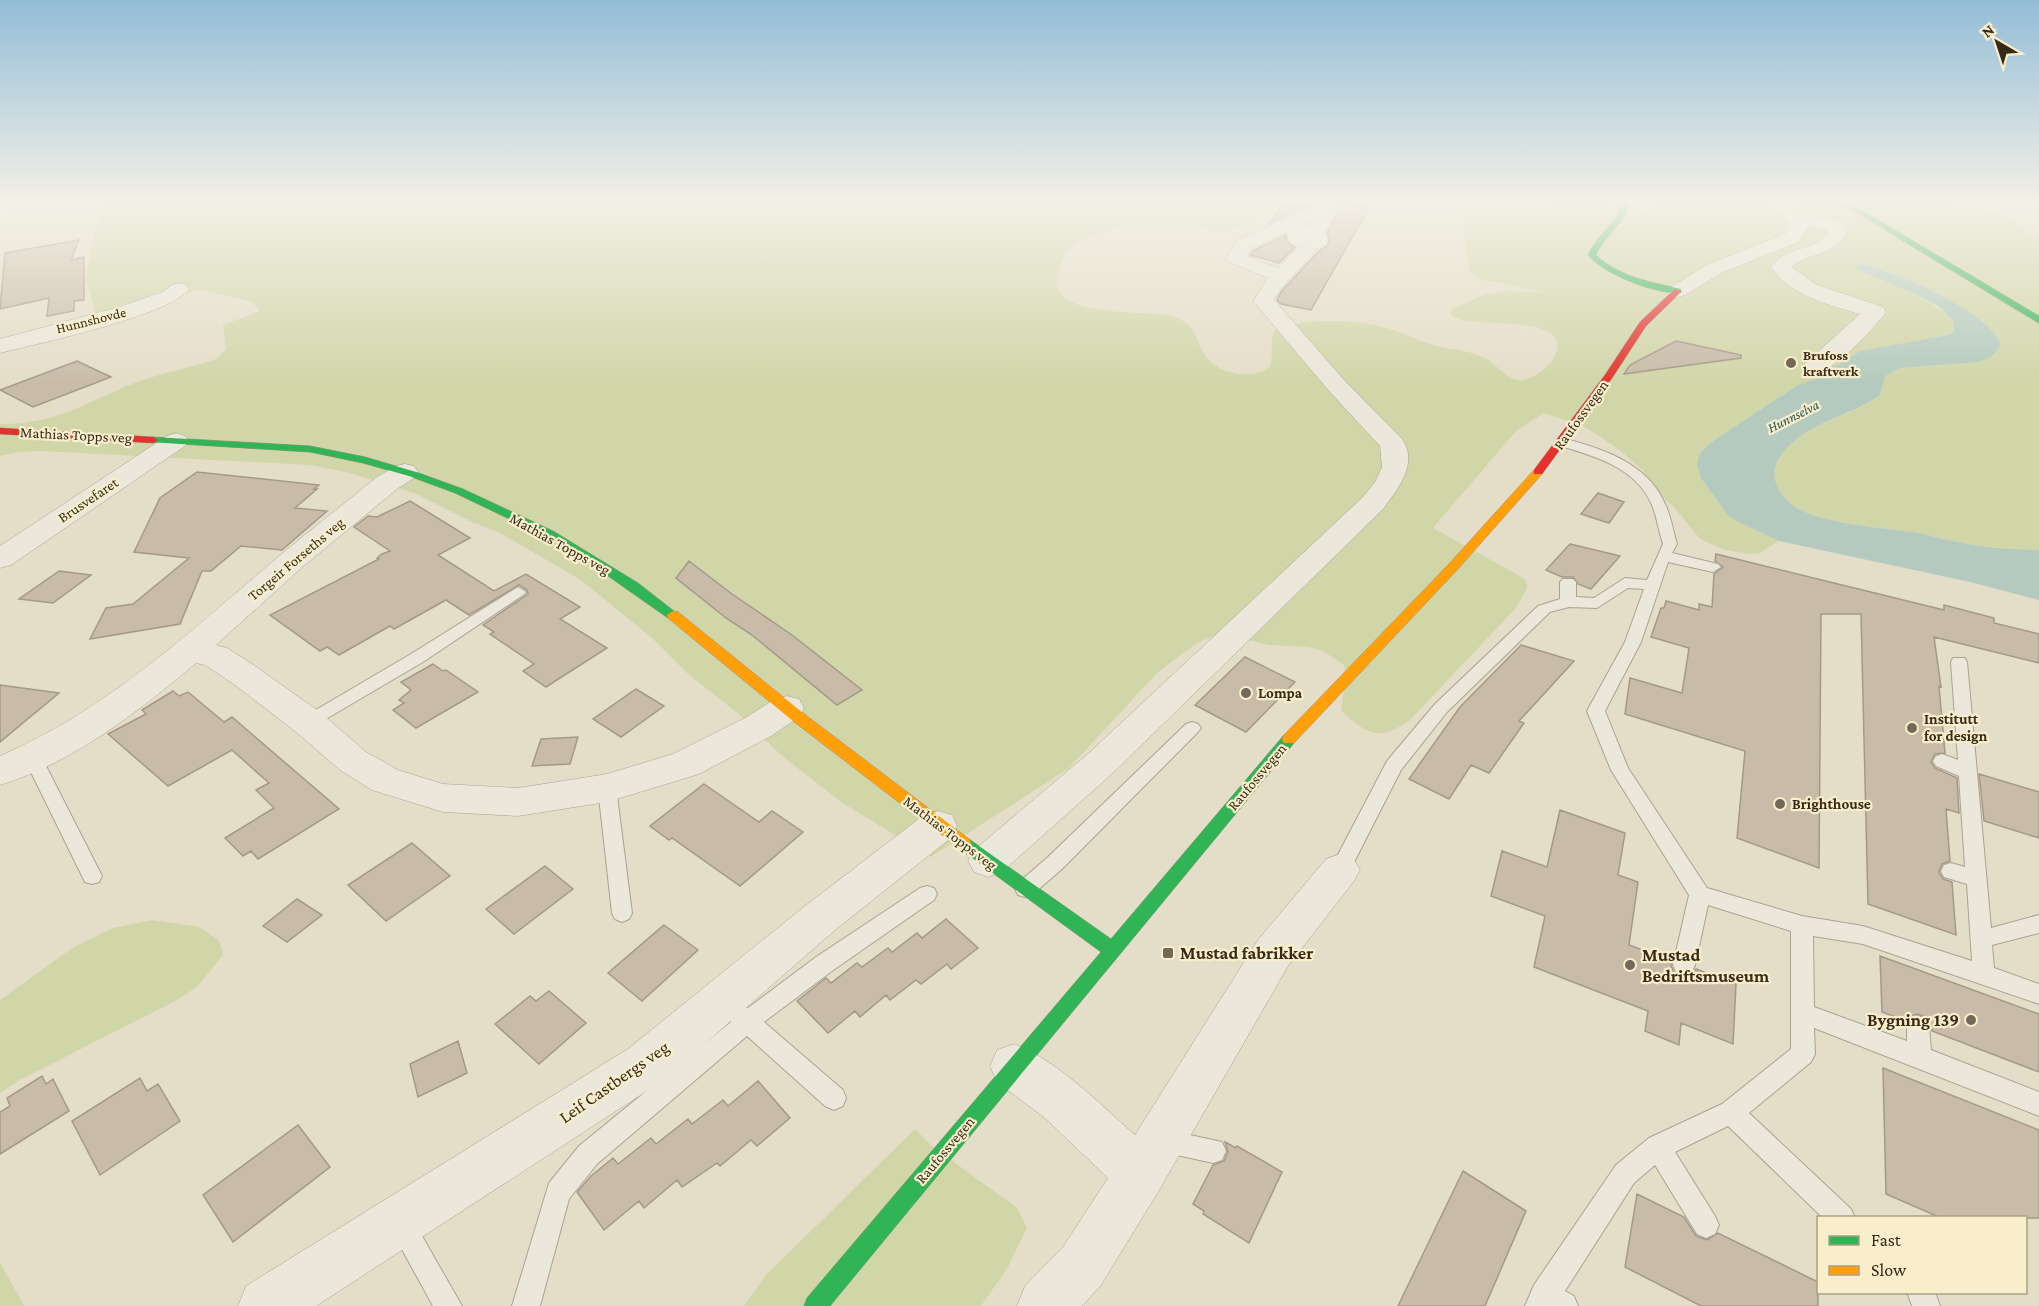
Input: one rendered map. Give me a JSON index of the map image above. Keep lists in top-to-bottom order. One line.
{"streets":{"main road":["Raufossvegen","Mathias Topps veg"],"street":["Hunnshovde","Brusvefaret","Torgeir Forseths veg","Leif Castbergs veg"]},"crossings":[["Raufossvegen","Mathias Topps veg"],["Mathias Topps veg","Brusvefaret"],["Mathias Topps veg","Torgeir Forseths veg"],["Mathias Topps veg","Leif Castbergs veg"]],"water":["Hunnselva"],"places":{"other":["Brufoss kraftverk","Lompa","Institutt for design","Brighthouse","Mustad Bedriftsmuseum","Bygning 139"],"transit":["Mustad fabrikker"]},"legend":["Fast","Slow"],"north":"top left"}
